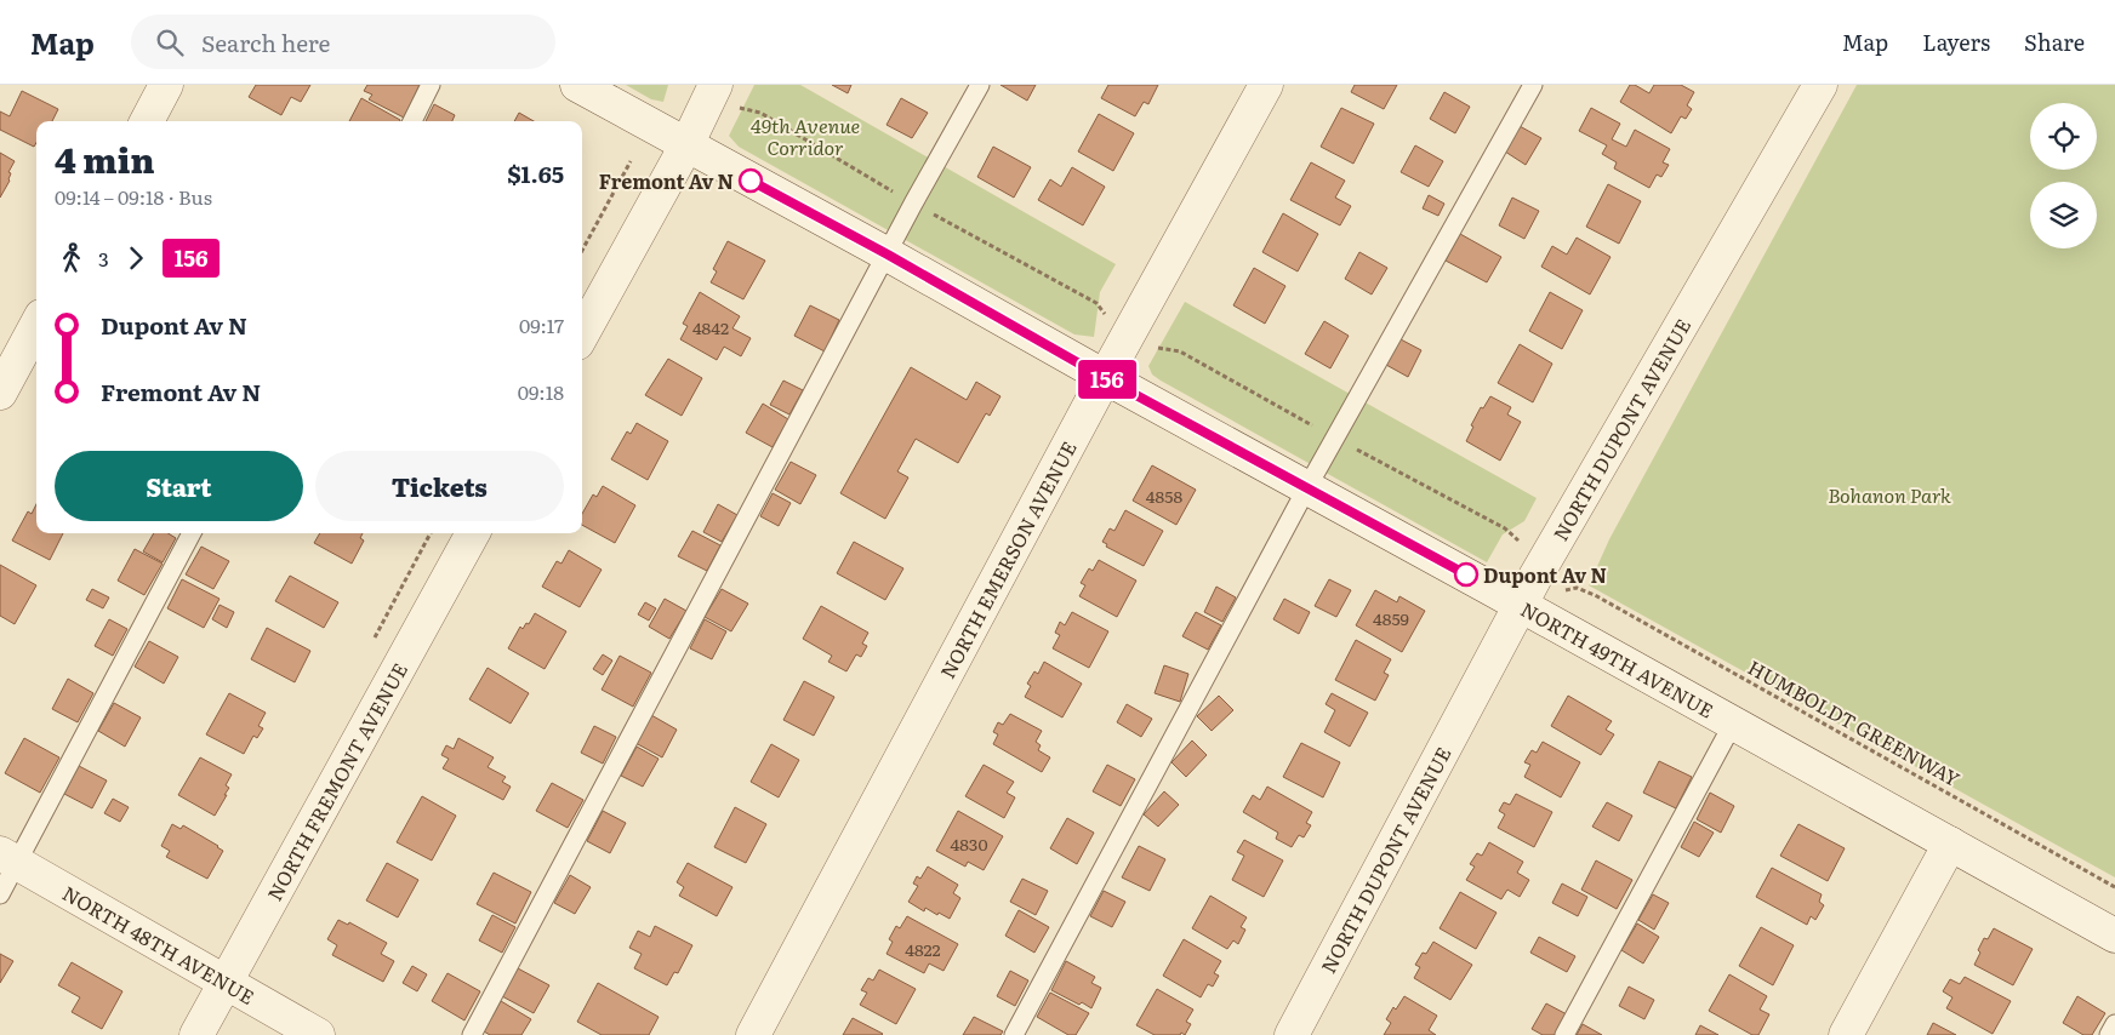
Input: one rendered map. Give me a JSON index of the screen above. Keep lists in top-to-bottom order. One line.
{"streets":{"street":["NORTH DUPONT AVENUE","NORTH EMERSON AVENUE","NORTH 49TH AVENUE","NORTH FREMONT AVENUE","NORTH 48TH AVENUE"],"path":["HUMBOLDT GREENWAY"]},"crossings":[["NORTH DUPONT AVENUE","NORTH 49TH AVENUE"],["NORTH EMERSON AVENUE","NORTH 49TH AVENUE"],["NORTH FREMONT AVENUE","NORTH 48TH AVENUE"]],"parks":["49th Avenue Corridor","Bohanon Park"],"places":["Fremont Av N","Dupont Av N"],"lines":["bus line 156"],"house_numbers":["4842","4858","4859","4830","4822"],"page":{"header":"Map","search":"Search here","nav":["Map","Layers","Share"],"on_map":"156","heading":["4 min","09:14 – 09:18 · Bus","$1.65"],"legs":["3","156"],"list":[{"name":"Dupont Av N","value":"09:17"},{"name":"Fremont Av N","value":"09:18"}],"buttons":["Start","Tickets"]}}
